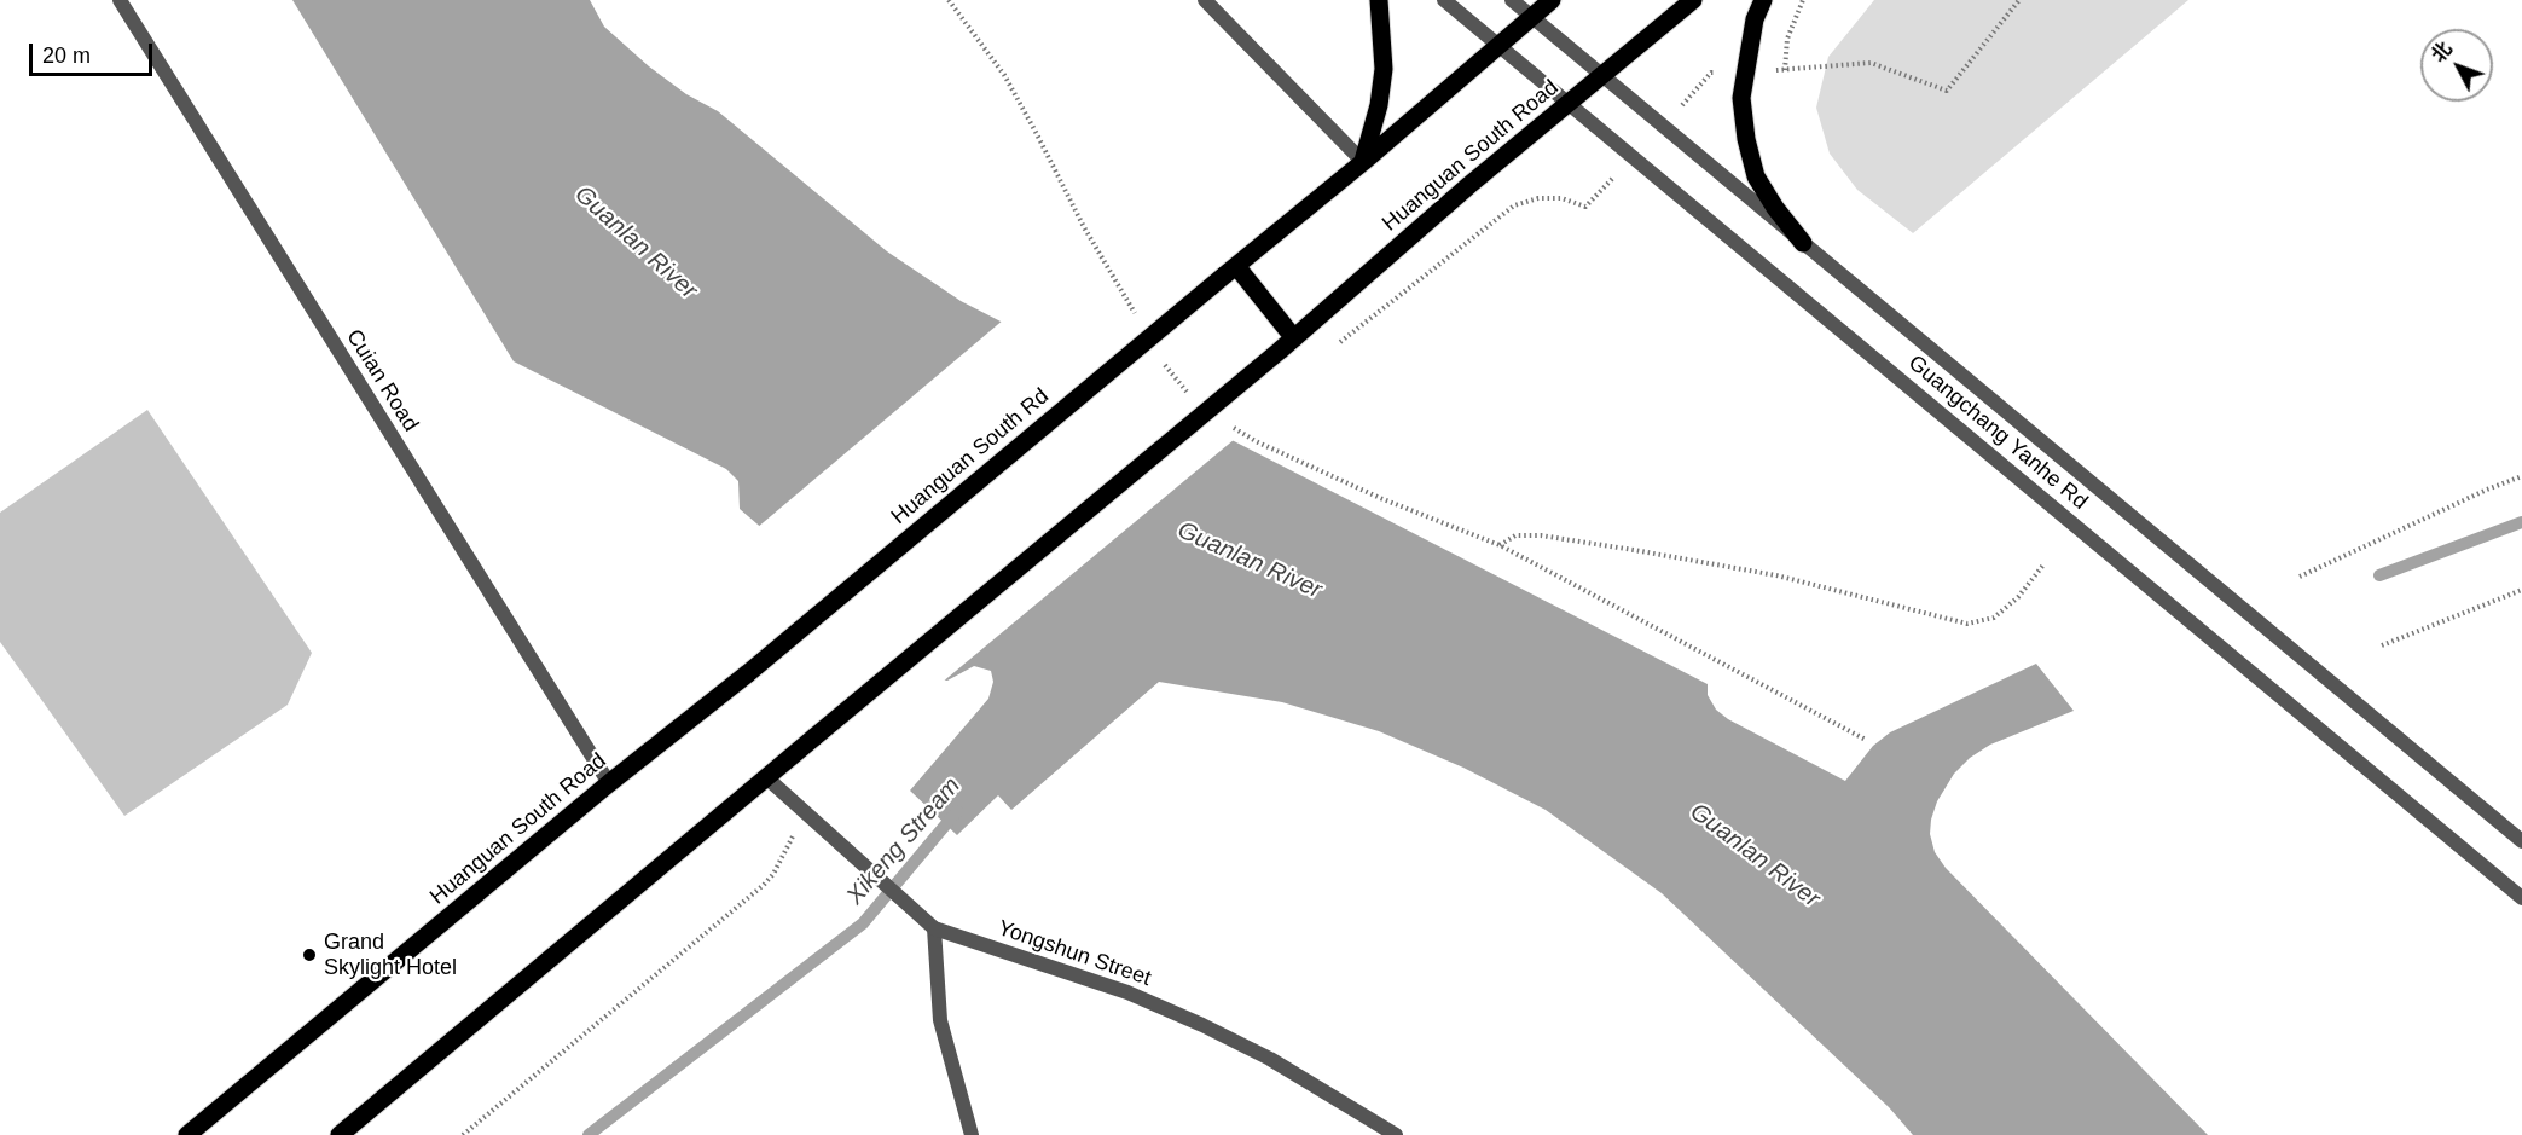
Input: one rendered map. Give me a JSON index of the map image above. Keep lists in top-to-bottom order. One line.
{"streets":{"main road":["Huanguan South Road","Huanguan South Rd"],"street":["Cuian Road","Guangchang Yanhe Rd","Yongshun Street"]},"crossings":[["Huanguan South Road","Cuian Road"],["Huanguan South Road","Guangchang Yanhe Rd"],["Huanguan South Road","Huanguan South Rd"]],"water":["Guanlan River","Xikeng Stream"],"places":["Grand Skylight Hotel"],"scale_bar":"20 m","north":"top left"}
